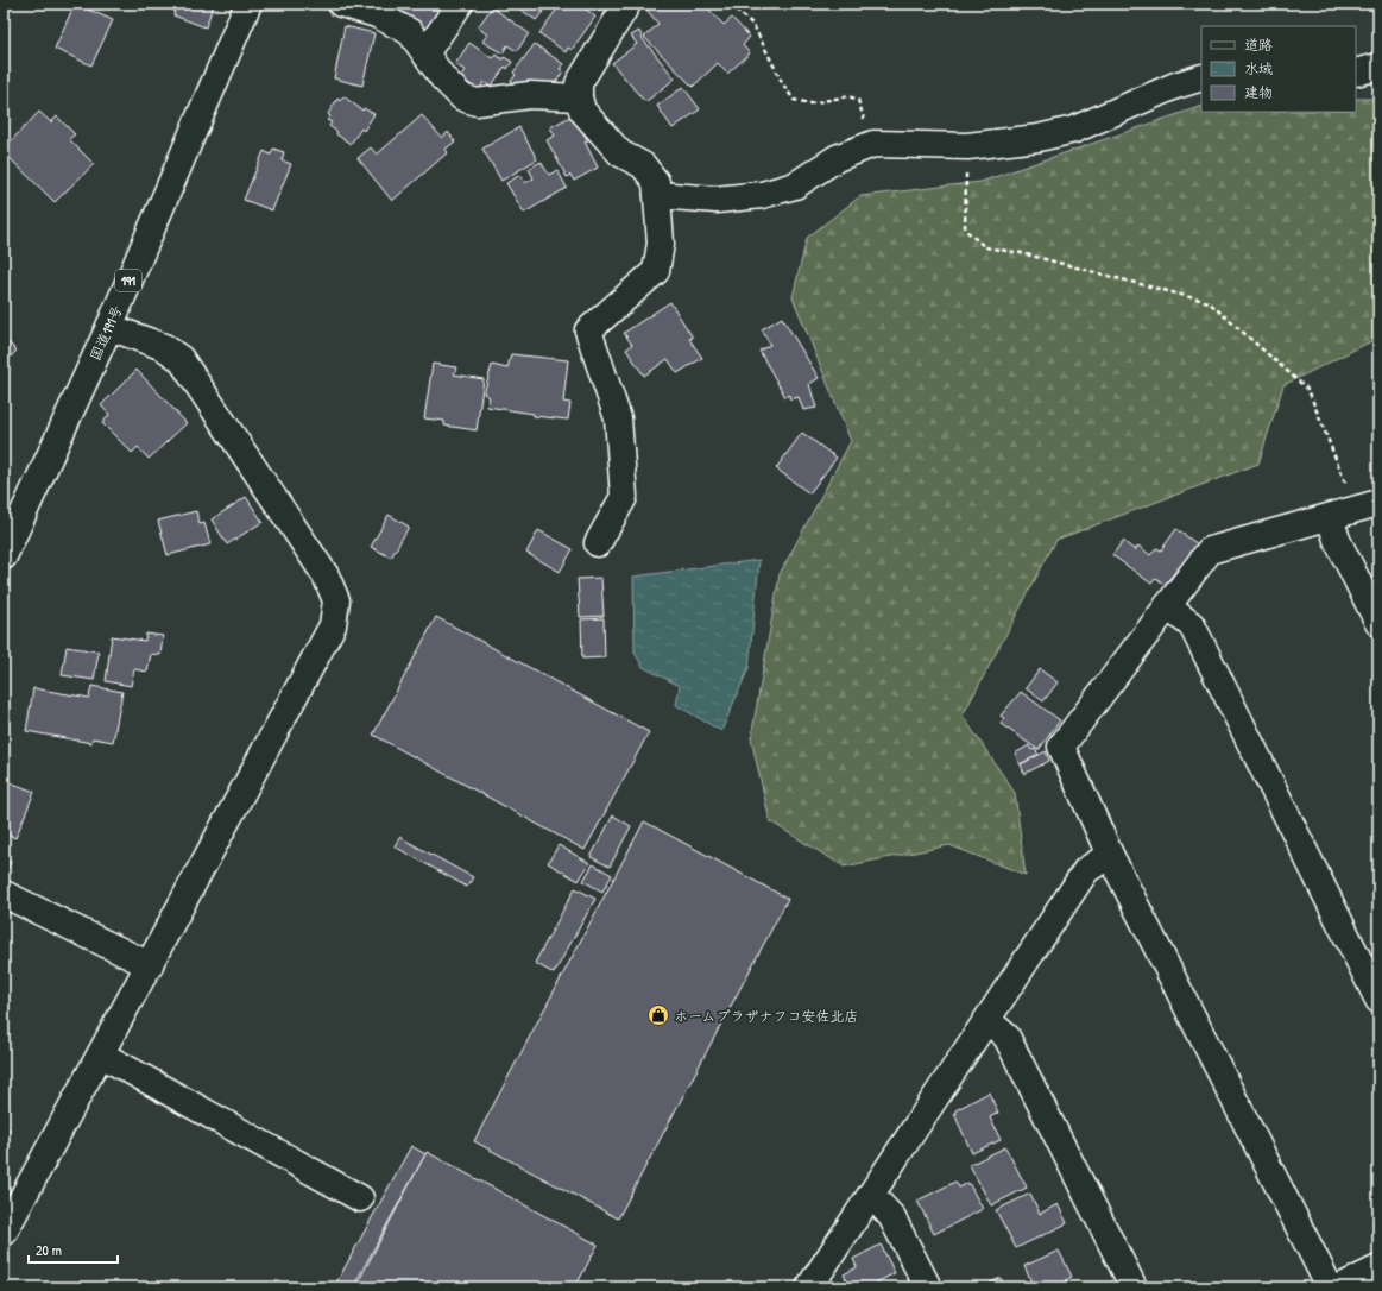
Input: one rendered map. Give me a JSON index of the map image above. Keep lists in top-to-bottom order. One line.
{"streets":{"main road":["191","国道191号"]},"places":{"shop":["ホームプラザナフコ安佐北店"]},"legend":["道路","水域","建物"],"scale_bar":"20 m"}
